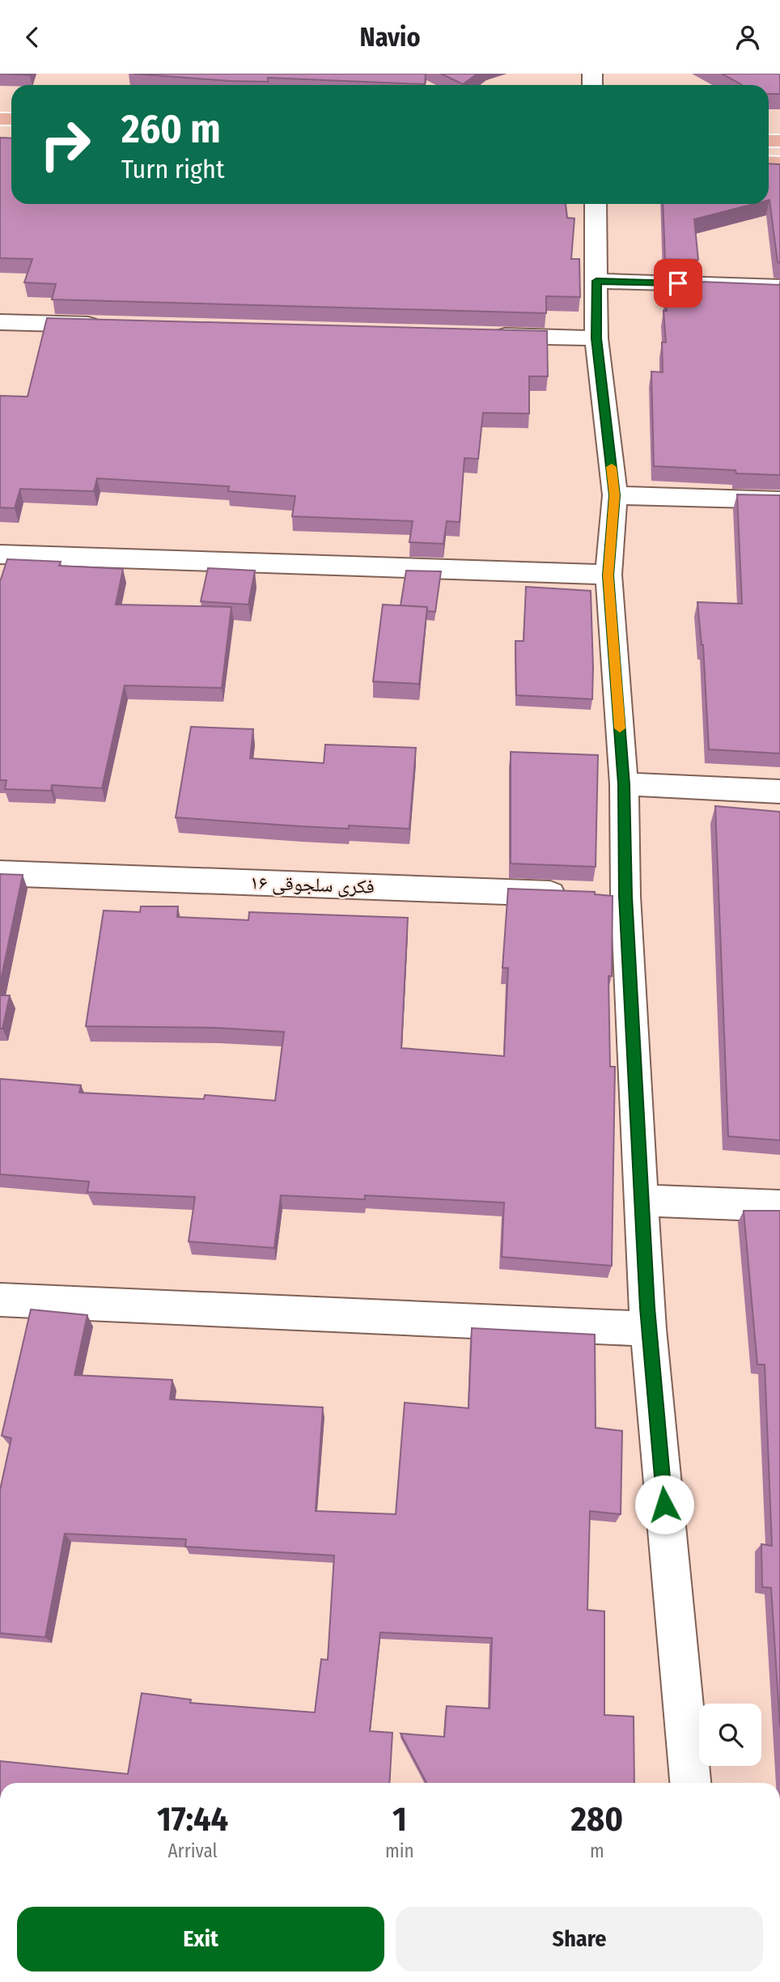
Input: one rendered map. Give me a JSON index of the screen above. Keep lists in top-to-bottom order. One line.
{"streets":{"street":["فکری سلجوقی ۱۶"]},"page":{"header":"Navio","turn":["260 m","Turn right"],"eta":["17:44","Arrival","1","min","280","m"],"buttons":["Exit","Share"]}}
